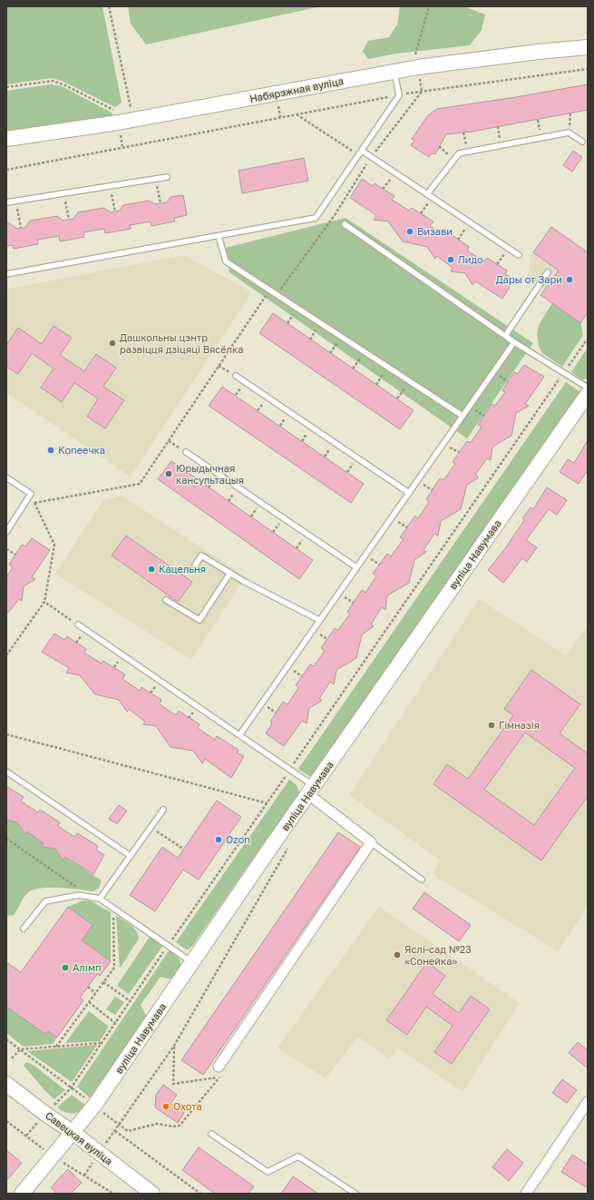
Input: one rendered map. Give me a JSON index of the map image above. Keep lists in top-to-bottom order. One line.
{"streets":{"street":["Набярэжная вуліца","вуліца Навумава","Савецкая вуліца"]},"crossings":[["вуліца Навумава","Савецкая вуліца"]],"places":["Визави","Лидо","Дары от Зари","Дашкольны цэнтр развіцця дзіцяці Вясёлка","Копеечка","Юрыдычная кансультацыя","Кацельня","Гімназія","Ozon","Яслі-сад №23 «Сонейка»","Алімп","Охота"]}
